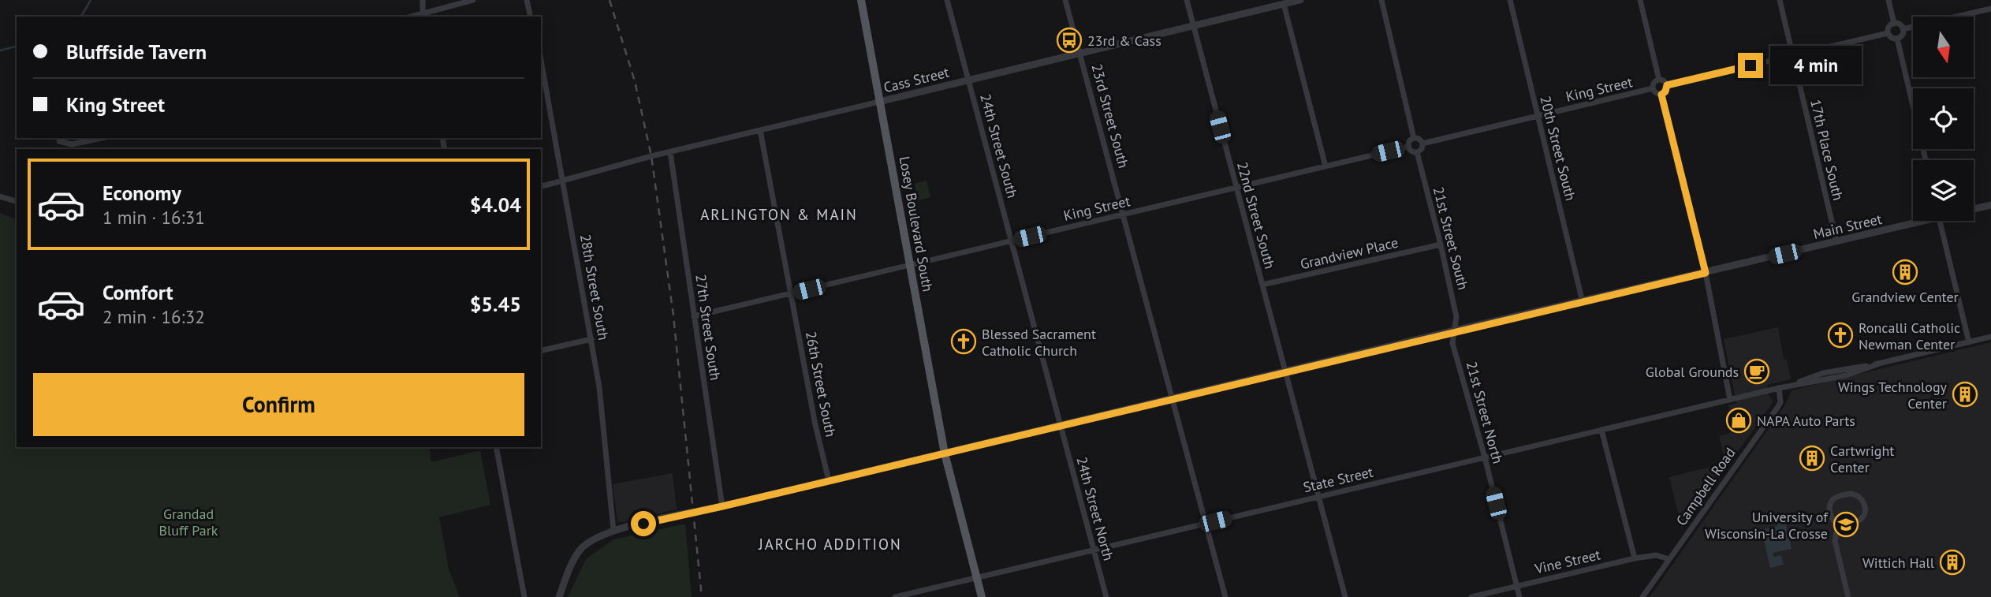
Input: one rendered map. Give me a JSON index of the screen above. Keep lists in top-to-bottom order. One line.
{"streets":{"main road":["Losey Boulevard South"],"street":["Cass Street","King Street","23rd Street South","24th Street South","20th Street South","17th Place South","22nd Street South","Main Street","21st Street South","Grandview Place","28th Street South","27th Street South","26th Street South","21st Street North","State Street","Campbell Road","24th Street North","Vine Street"]},"crossings":[["Cass Street","23rd Street South"],["Cass Street","24th Street South"],["Cass Street","22nd Street South"],["Cass Street","Losey Boulevard South"],["Cass Street","28th Street South"],["Cass Street","27th Street South"],["Cass Street","26th Street South"],["King Street","23rd Street South"],["King Street","24th Street South"],["King Street","20th Street South"],["King Street","22nd Street South"],["King Street","Losey Boulevard South"],["King Street","21st Street South"],["King Street","27th Street South"],["King Street","26th Street South"],["23rd Street South","Main Street"],["23rd Street South","State Street"],["24th Street South","Main Street"],["24th Street South","24th Street North"],["20th Street South","Main Street"],["17th Place South","Main Street"],["22nd Street South","Main Street"],["22nd Street South","Grandview Place"],["22nd Street South","State Street"],["Losey Boulevard South","Main Street"],["Losey Boulevard South","State Street"],["Main Street","21st Street South"],["Main Street","28th Street South"],["Main Street","27th Street South"],["Main Street","26th Street South"],["Main Street","21st Street North"],["Main Street","24th Street North"],["21st Street South","Grandview Place"],["21st Street South","21st Street North"],["21st Street North","State Street"],["21st Street North","Vine Street"],["State Street","Campbell Road"],["State Street","24th Street North"],["Campbell Road","Vine Street"]],"districts":["ARLINGTON & MAIN","JARCHO ADDITION"],"parks":["Grandad Bluff Park"],"places":{"bus stop":["23rd & Cass"],"building":["Grandview Center","Wings Technology Center","Cartwright Center","Wittich Hall"],"church":["Roncalli Catholic Newman Center","Blessed Sacrament Catholic Church"],"cafe":["Global Grounds"],"shop":["NAPA Auto Parts"],"school or university":["University of Wisconsin-La Crosse"]},"north":"bottom","page":{"banner":["Bluffside Tavern","King Street"],"bubble":"4 min","list":[{"name":"Economy","note":"1 min · 16:31","value":"$4.04"},{"name":"Comfort","note":"2 min · 16:32","value":"$5.45"}],"buttons":"Confirm"}}
